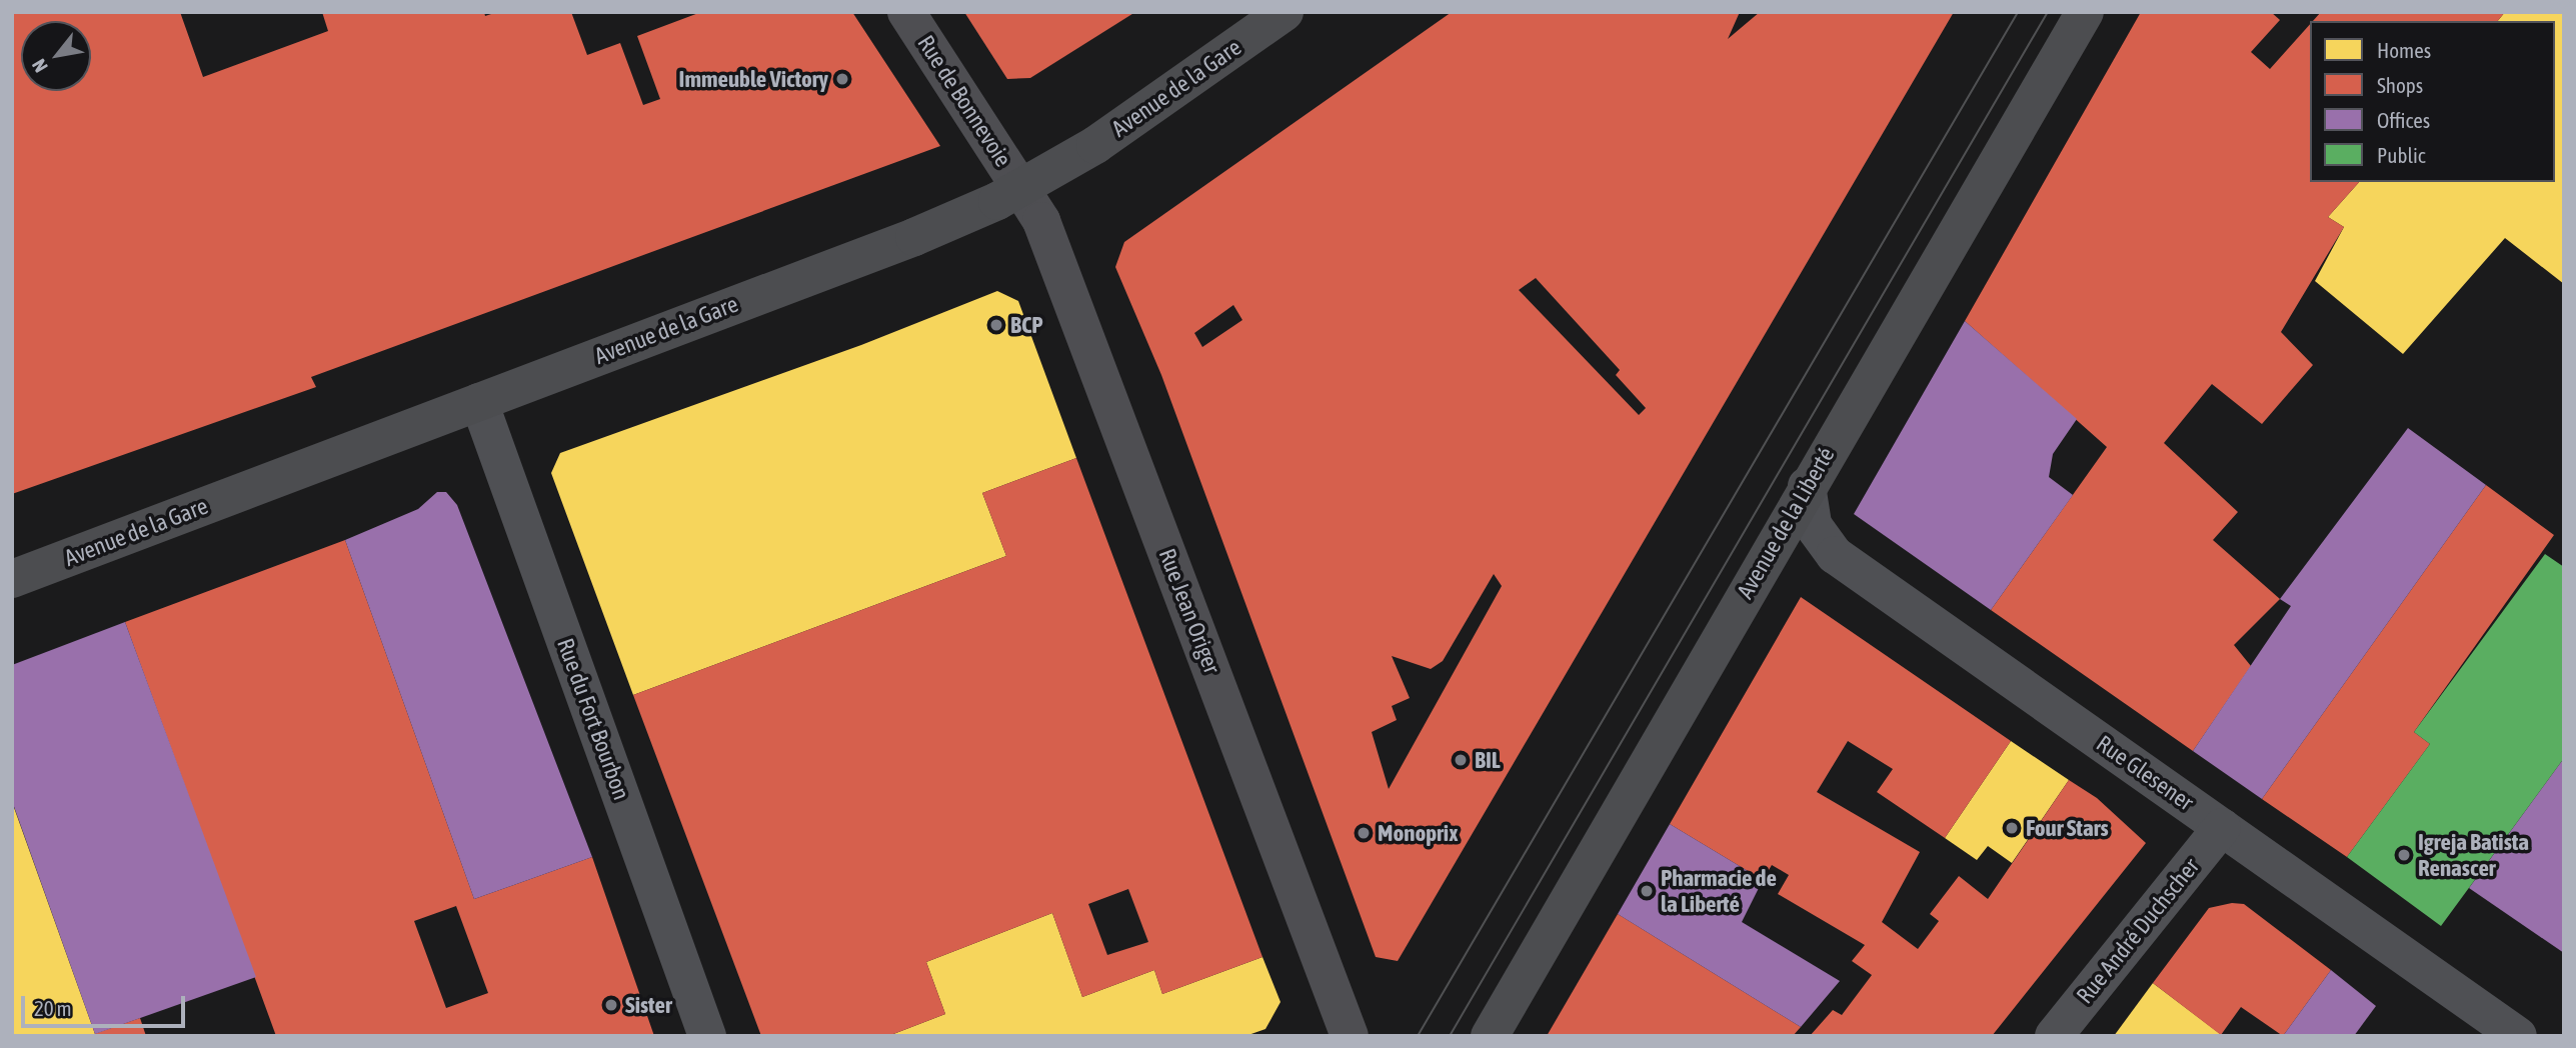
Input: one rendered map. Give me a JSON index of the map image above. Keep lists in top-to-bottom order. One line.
{"streets":{"main road":["Avenue de la Gare","Rue de Bonnevoie","Avenue de la Liberté","Rue Jean Origer"],"street":["Rue du Fort Bourbon","Rue Glesener","Rue André Duchscher"]},"crossings":[["Avenue de la Gare","Rue de Bonnevoie"],["Avenue de la Gare","Rue Jean Origer"],["Avenue de la Gare","Rue du Fort Bourbon"],["Rue de Bonnevoie","Rue Jean Origer"],["Avenue de la Liberté","Rue Glesener"],["Rue Glesener","Rue André Duchscher"]],"places":["Immeuble Victory","BCP","BIL","Four Stars","Monoprix","Igreja Batista Renascer","Pharmacie de la Liberté","Sister"],"legend":["Homes","Shops","Offices","Public"],"scale_bar":"20 m","north":"bottom left"}
